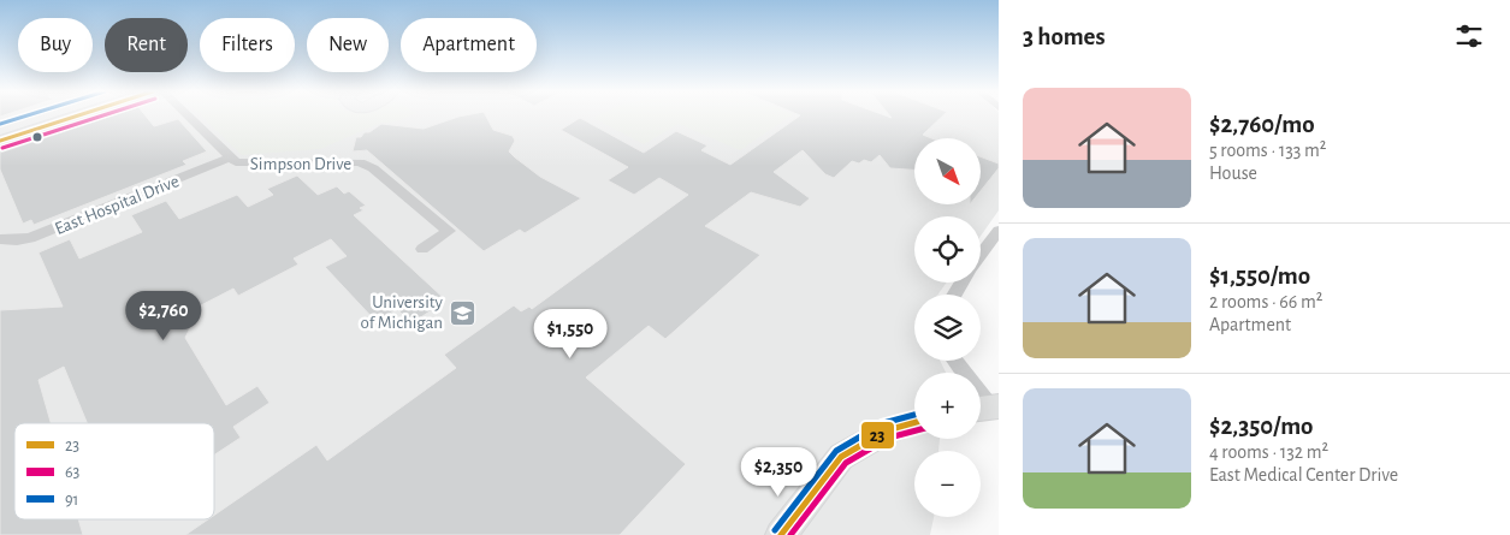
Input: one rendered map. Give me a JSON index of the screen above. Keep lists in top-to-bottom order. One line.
{"streets":{"street":["Simpson Drive","East Hospital Drive"]},"crossings":[["Simpson Drive","East Hospital Drive"]],"places":{"school or university":["University of Michigan"]},"lines":["transit line 23","transit line 63","transit line 91"],"legend":["23","63","91"],"north":"bottom right","page":{"heading":"3 homes","chip":["Buy","Rent","Filters","New","Apartment"],"list":[{"name":"$2,760/mo","note":"5 rooms · 133 m² · House"},{"name":"$1,550/mo","note":"2 rooms · 66 m² · Apartment"},{"name":"$2,350/mo","note":"4 rooms · 132 m² · East Medical Center Drive"}],"map_buttons":["+","−"],"price":["$2,760","$1,550","$2,350"]}}
